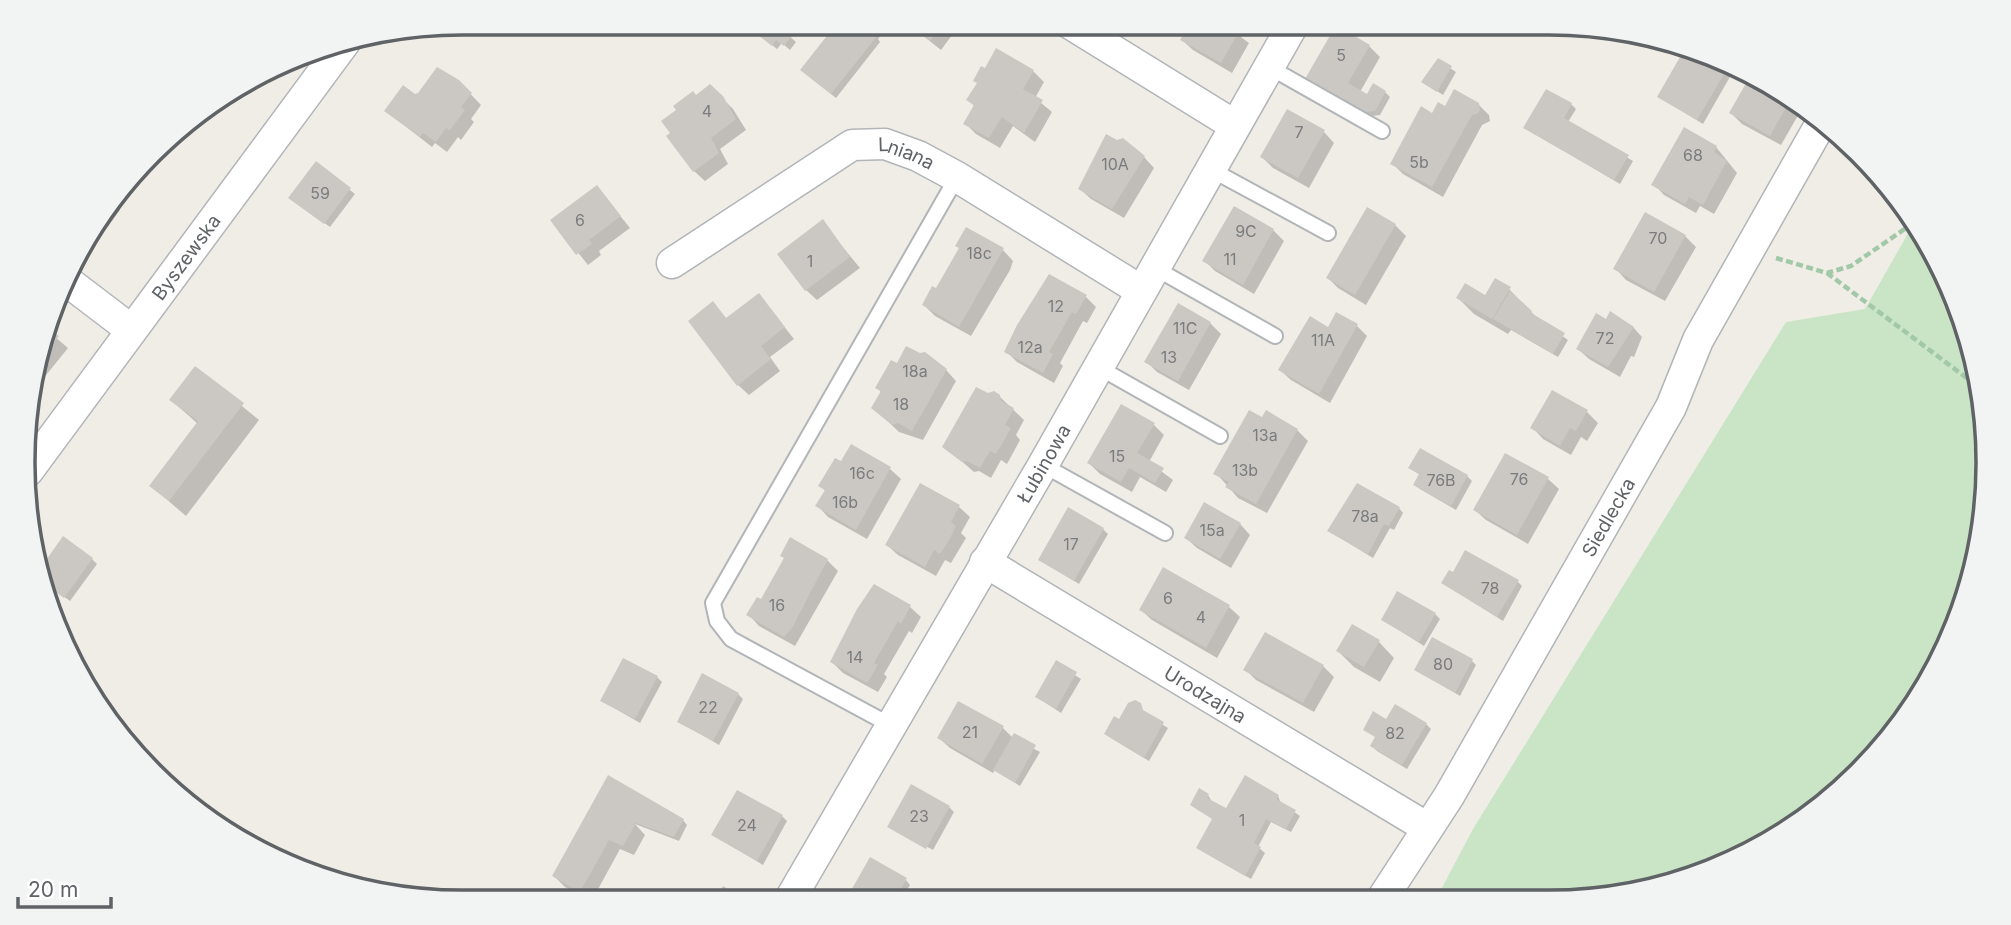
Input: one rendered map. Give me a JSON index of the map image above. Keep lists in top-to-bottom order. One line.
{"streets":{"street":["Lniana","Byszewska","Łubinowa","Siedlecka","Urodzajna"]},"crossings":[["Lniana","Łubinowa"],["Łubinowa","Urodzajna"],["Siedlecka","Urodzajna"]],"house_numbers":["5","4","7","68","5b","10A","59","6","9C","70","18c","11","1","12","11C","72","11A","12a","13","18a","18","13a","15","13b","16c","76","76B","16b","78a","15a","17","78","6","16","4","14","80","22","21","82","23","1","24"],"scale_bar":"20 m"}
